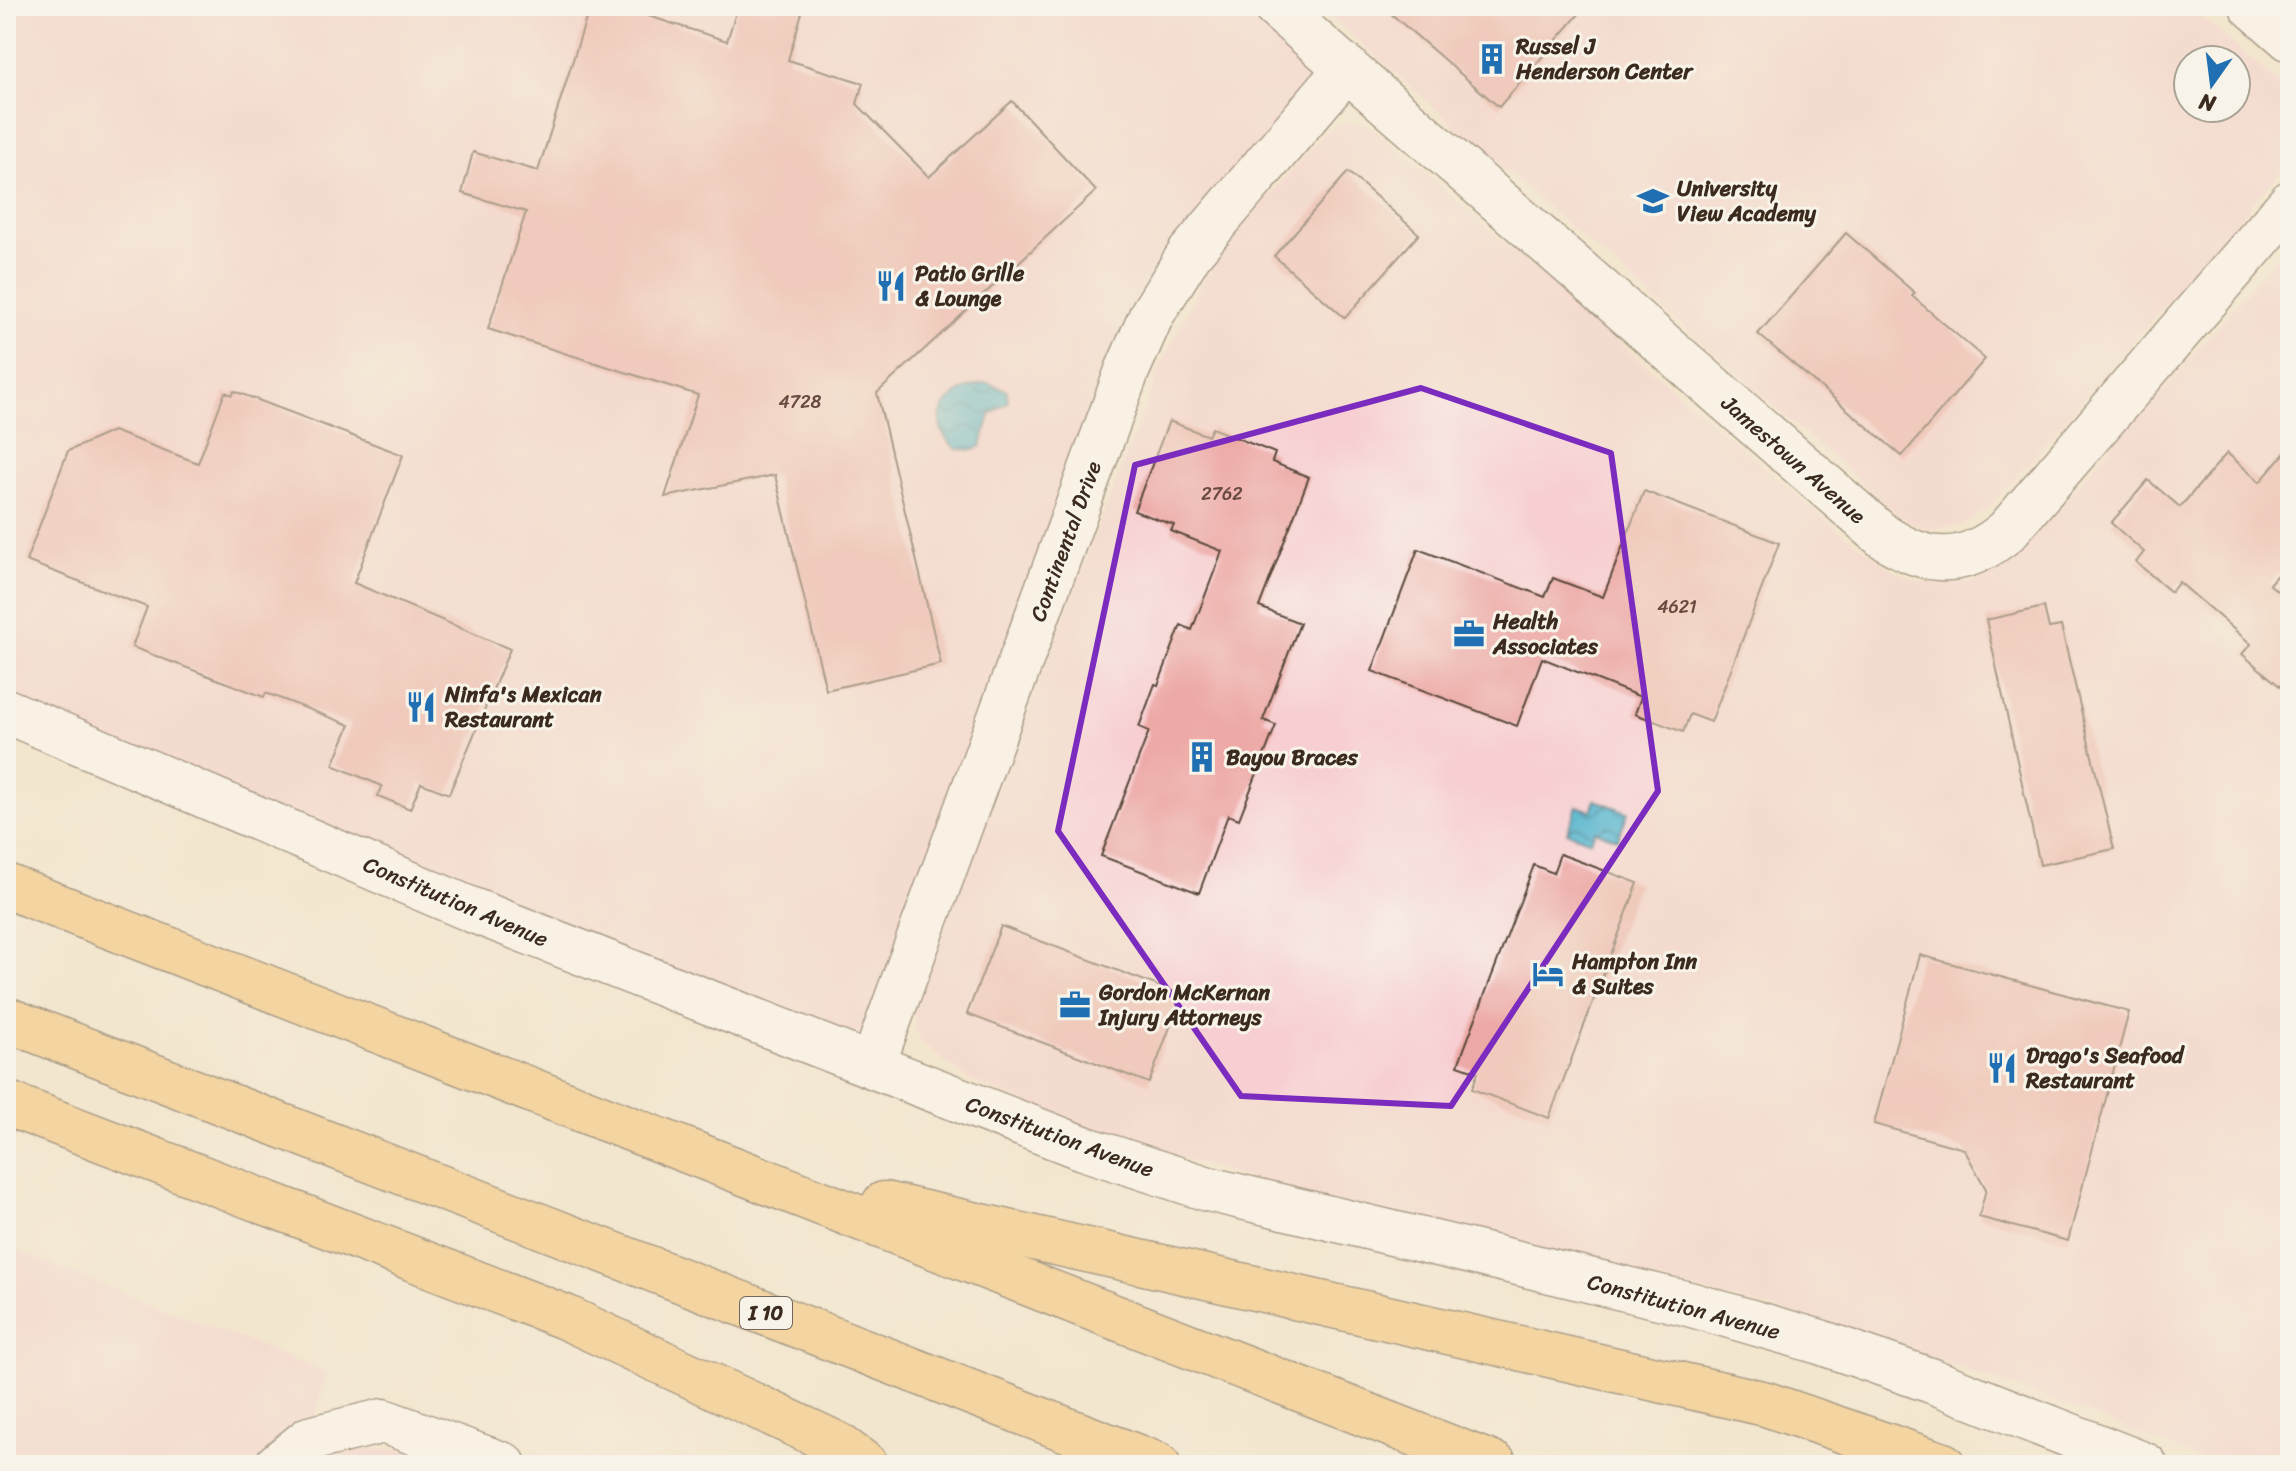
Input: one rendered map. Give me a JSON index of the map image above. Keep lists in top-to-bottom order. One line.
{"streets":{"highway":["I 10"],"street":["Jamestown Avenue","Continental Drive","Constitution Avenue"]},"crossings":[["Jamestown Avenue","Continental Drive"],["Continental Drive","Constitution Avenue"]],"places":{"building":["Russel J Henderson Center","Bayou Braces"],"school or university":["University View Academy"],"restaurant":["Patio Grille & Lounge","Ninfa's Mexican Restaurant","Drago's Seafood Restaurant"],"office":["Health Associates","Gordon McKernan Injury Attorneys"],"hotel":["Hampton Inn & Suites"]},"house_numbers":["4728","2762","4621"],"north":"bottom"}
